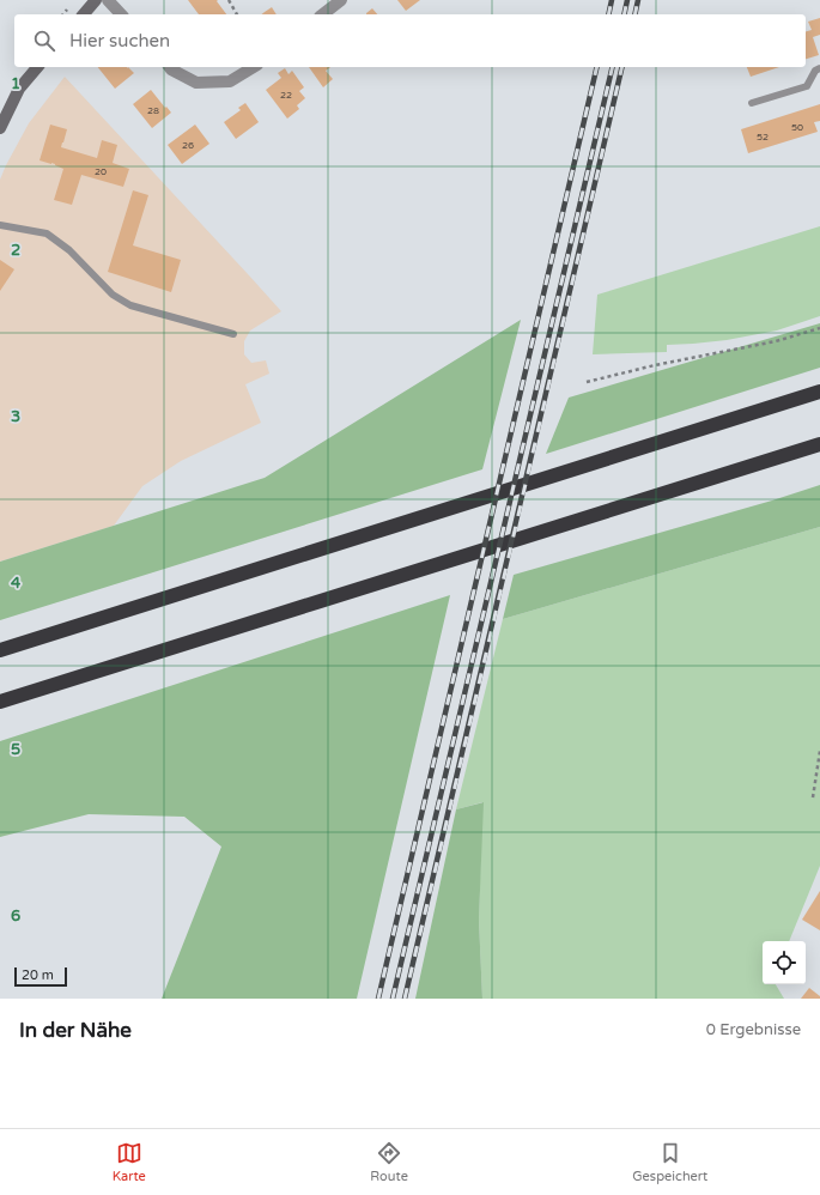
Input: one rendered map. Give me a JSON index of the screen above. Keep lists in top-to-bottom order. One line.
{"house_numbers":["22","28","50","52","26","20"],"scale_bar":"20 m","page":{"search":"Hier suchen","scale":"20 m","heading":["In der Nähe","0 Ergebnisse"],"nav":["Karte","Route","Gespeichert"]},"grid":{"rows":["1","2","3","4","5","6"]}}
